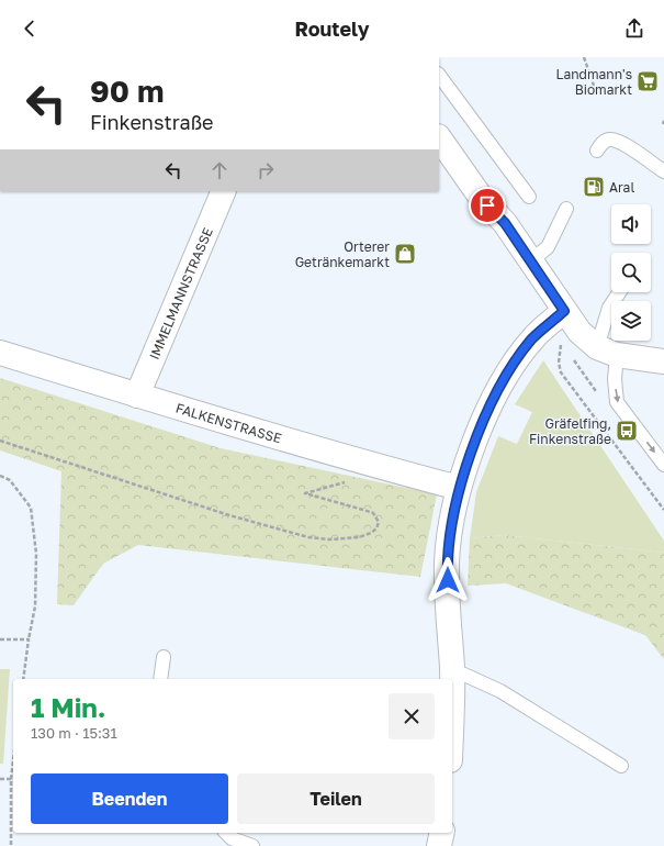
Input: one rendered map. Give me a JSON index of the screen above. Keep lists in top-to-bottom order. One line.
{"streets":{"street":["IMMELMANNSTRASSE","FALKENSTRASSE"]},"crossings":[["IMMELMANNSTRASSE","FALKENSTRASSE"]],"places":{"supermarket":["Landmann's Biomarkt"],"fuel station":["Aral"],"shop":["Orterer Getränkemarkt"],"bus stop":["Gräfelfing, Finkenstraße"]},"page":{"header":"Routely","turn":["90 m","Finkenstraße"],"heading":["1 Min.","130 m · 15:31"],"buttons":["Beenden","Teilen"]}}
